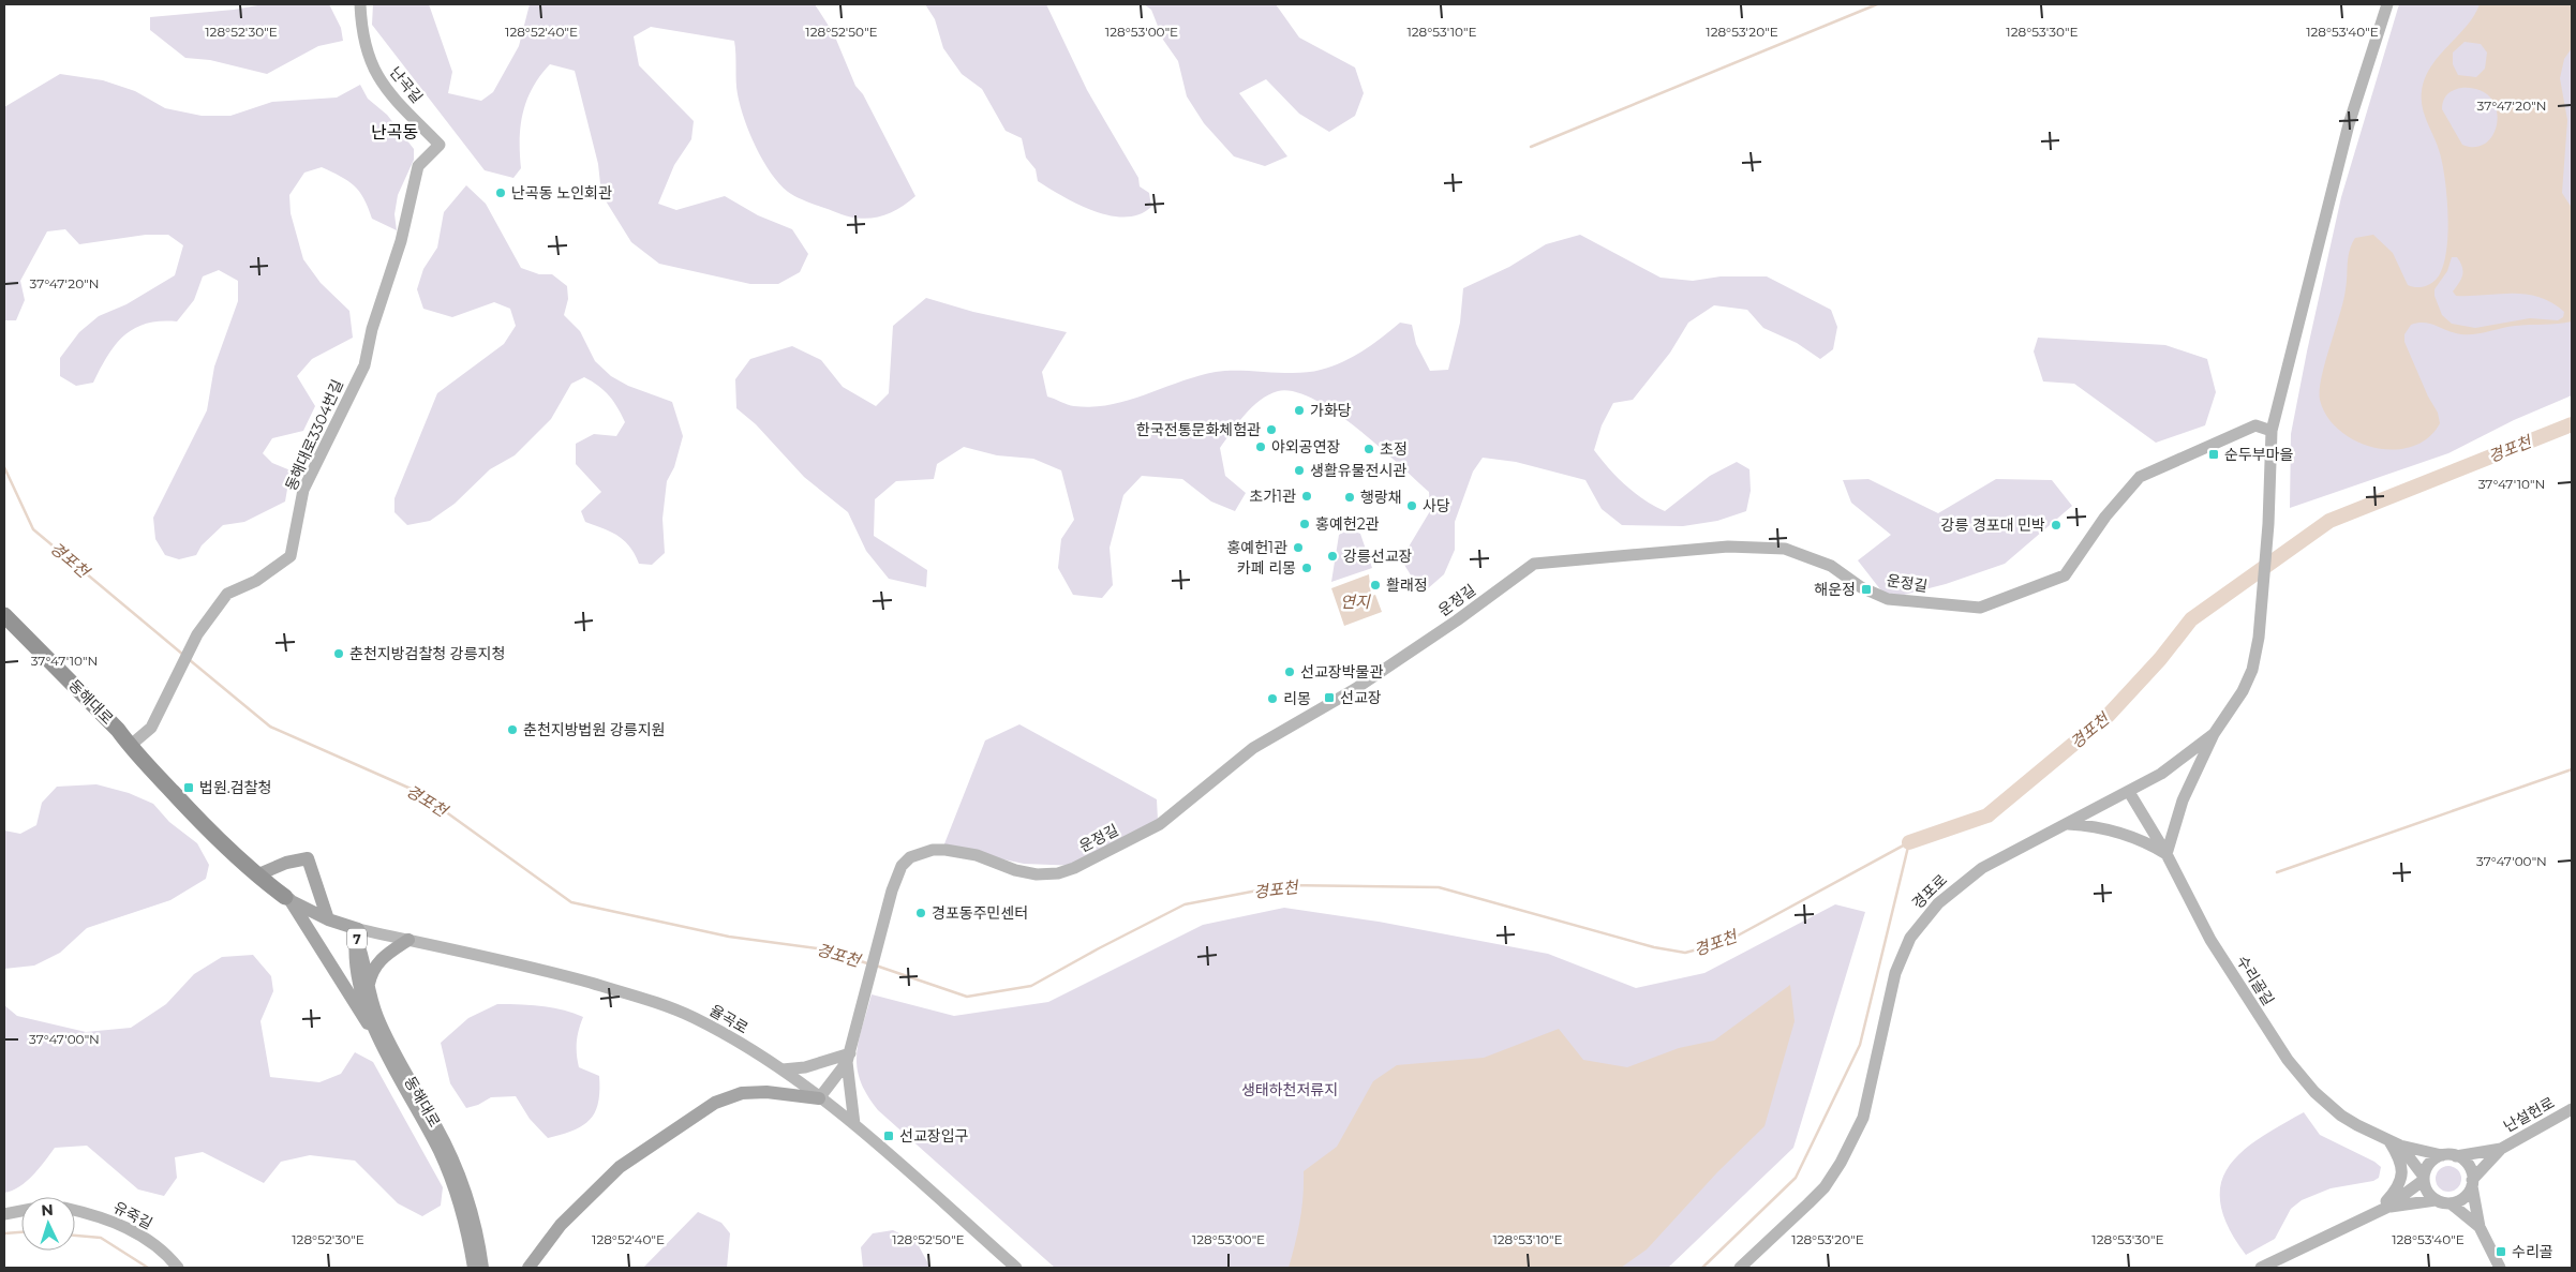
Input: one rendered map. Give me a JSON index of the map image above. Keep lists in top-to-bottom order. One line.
{"streets":{"highway":["동해대로","7"],"street":["난곡길","동해대로3304번길","운정길","경포로","수리골길","율곡로","난설헌로","유죽길"]},"crossings":[["난곡길","동해대로3304번길"],["동해대로3304번길","동해대로"],["운정길","경포로"],["운정길","율곡로"],["동해대로","7"],["동해대로","율곡로"],["경포로","수리골길"],["수리골길","난설헌로"]],"districts":["난곡동"],"water":["경포천","연지"],"parks":["생태하천저류지"],"places":{"other":["난곡동 노인회관","가화당","한국전통문화체험관","야외공연장","초정","생활유물전시관","초가1관","행랑채","사당","홍예헌2관","강릉 경포대 민박","홍예헌1관","강릉선교장","카페 리몽","활래정","춘천지방검찰청 강릉지청","선교장박물관","리몽","춘천지방법원 강릉지원","경포동주민센터"],"transit":["순두부마을","해운정","선교장","법원.검찰청","선교장입구","수리골"]},"north":"top","coordinates":["128°52'30\"E","128°52'40\"E","128°52'50\"E","128°53'00\"E","128°53'10\"E","128°53'20\"E","128°53'30\"E","128°53'40\"E","37°47'20\"N","37°47'10\"N","37°47'00\"N"]}
